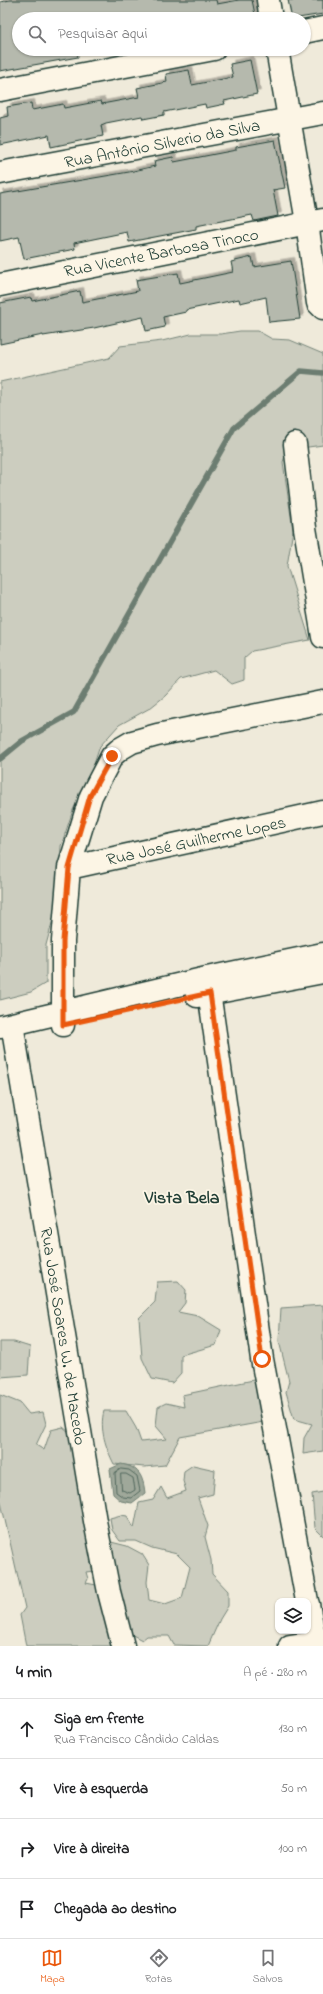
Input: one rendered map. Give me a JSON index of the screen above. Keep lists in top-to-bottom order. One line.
{"streets":{"street":["Rua Antônio Silverio da Silva","Rua Vicente Barbosa Tinoco","Rua José Guilherme Lopes","Rua José Soares W. de Macedo"]},"districts":["Vista Bela"],"page":{"search":"Pesquisar aqui","heading":["4 min","A pé · 280 m"],"list":[["Siga em frente","Rua Francisco Cândido Caldas","130 m"],["Vire à esquerda","50 m"],["Vire à direita","100 m"],"Chegada ao destino"],"nav":["Mapa","Rotas","Salvos"]}}
